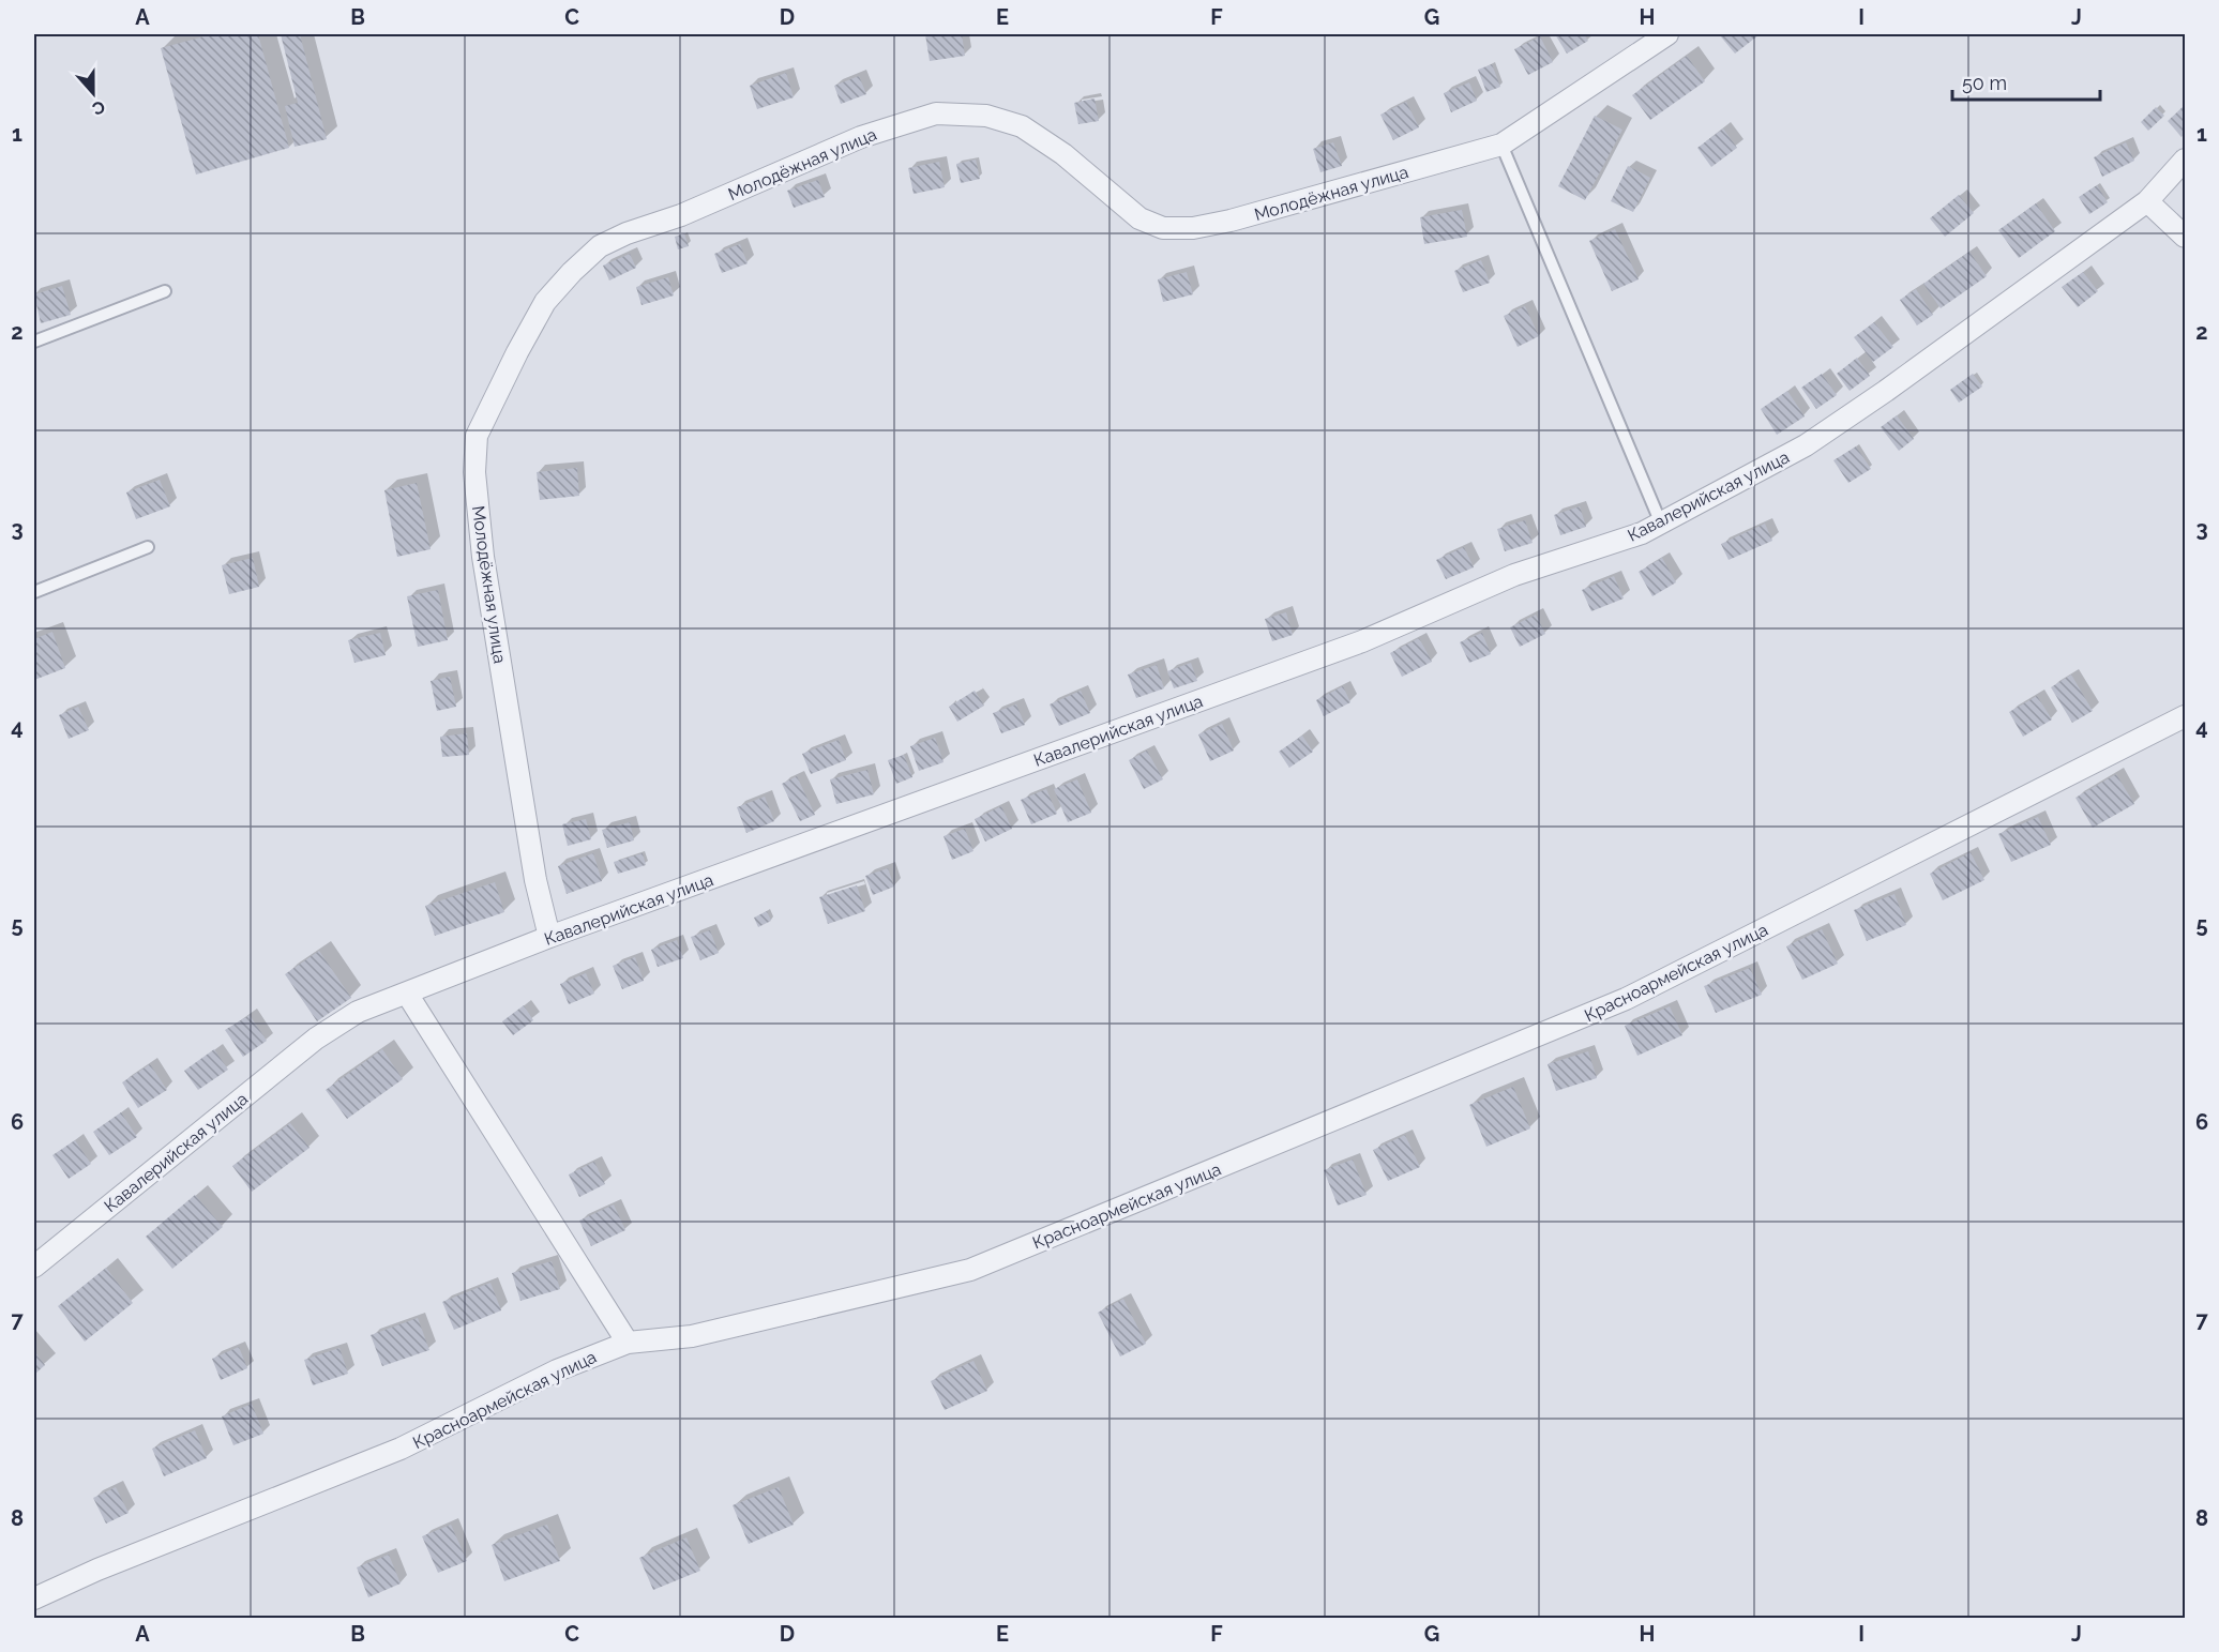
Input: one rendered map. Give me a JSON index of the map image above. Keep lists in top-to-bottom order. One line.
{"streets":{"street":["Молодёжная улица","Кавалерийская улица","Красноармейская улица"]},"crossings":[["Молодёжная улица","Кавалерийская улица"]],"scale_bar":"50 m","north":"bottom","grid":{"columns":["A","B","C","D","E","F","G","H","I","J"],"rows":["1","2","3","4","5","6","7","8"]}}
